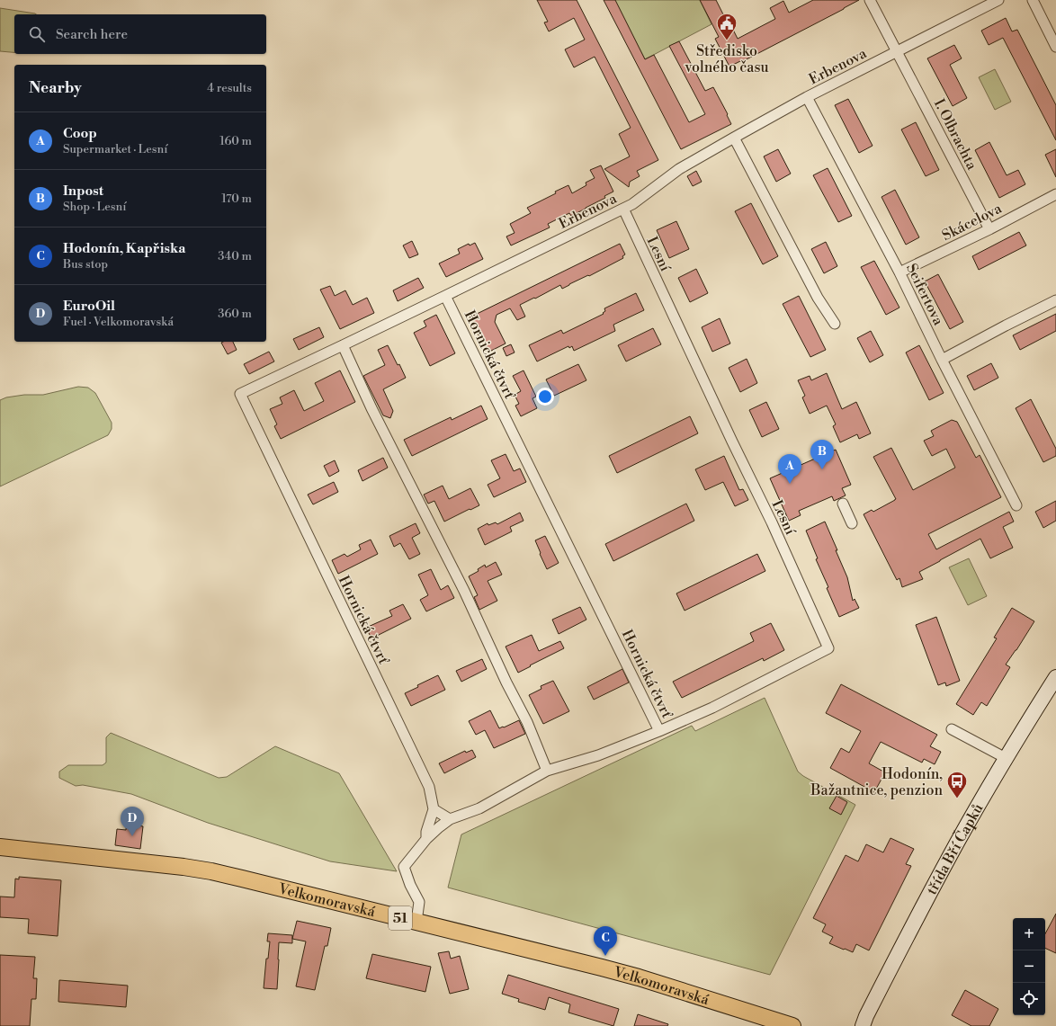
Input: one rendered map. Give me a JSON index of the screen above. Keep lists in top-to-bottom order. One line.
{"streets":{"main road":["Velkomoravská","51"],"street":["Erbenova","I. Olbrachta","Skácelova","Lesní","Seifertova","Hornická čtvrť","třída Bří Čapků"]},"crossings":[["Erbenova","I. Olbrachta"],["Erbenova","Lesní"],["Erbenova","Seifertova"],["Erbenova","Hornická čtvrť"],["I. Olbrachta","Skácelova"],["Skácelova","Seifertova"],["Lesní","Hornická čtvrť"]],"places":{"public building":["Středisko volného času"],"bus stop":["Hodonín, Bažantnice, penzion"]},"page":{"search":"Search here","heading":["Nearby","4 results"],"list":[{"mark":"A","name":"Coop","note":"Supermarket · Lesní","value":"160 m"},{"mark":"B","name":"Inpost","note":"Shop · Lesní","value":"170 m"},{"mark":"C","name":"Hodonín, Kapřiska","note":"Bus stop","value":"340 m"},{"mark":"D","name":"EuroOil","note":"Fuel · Velkomoravská","value":"360 m"}],"pins":["B","A","D","C"],"map_buttons":["+","−"]}}
